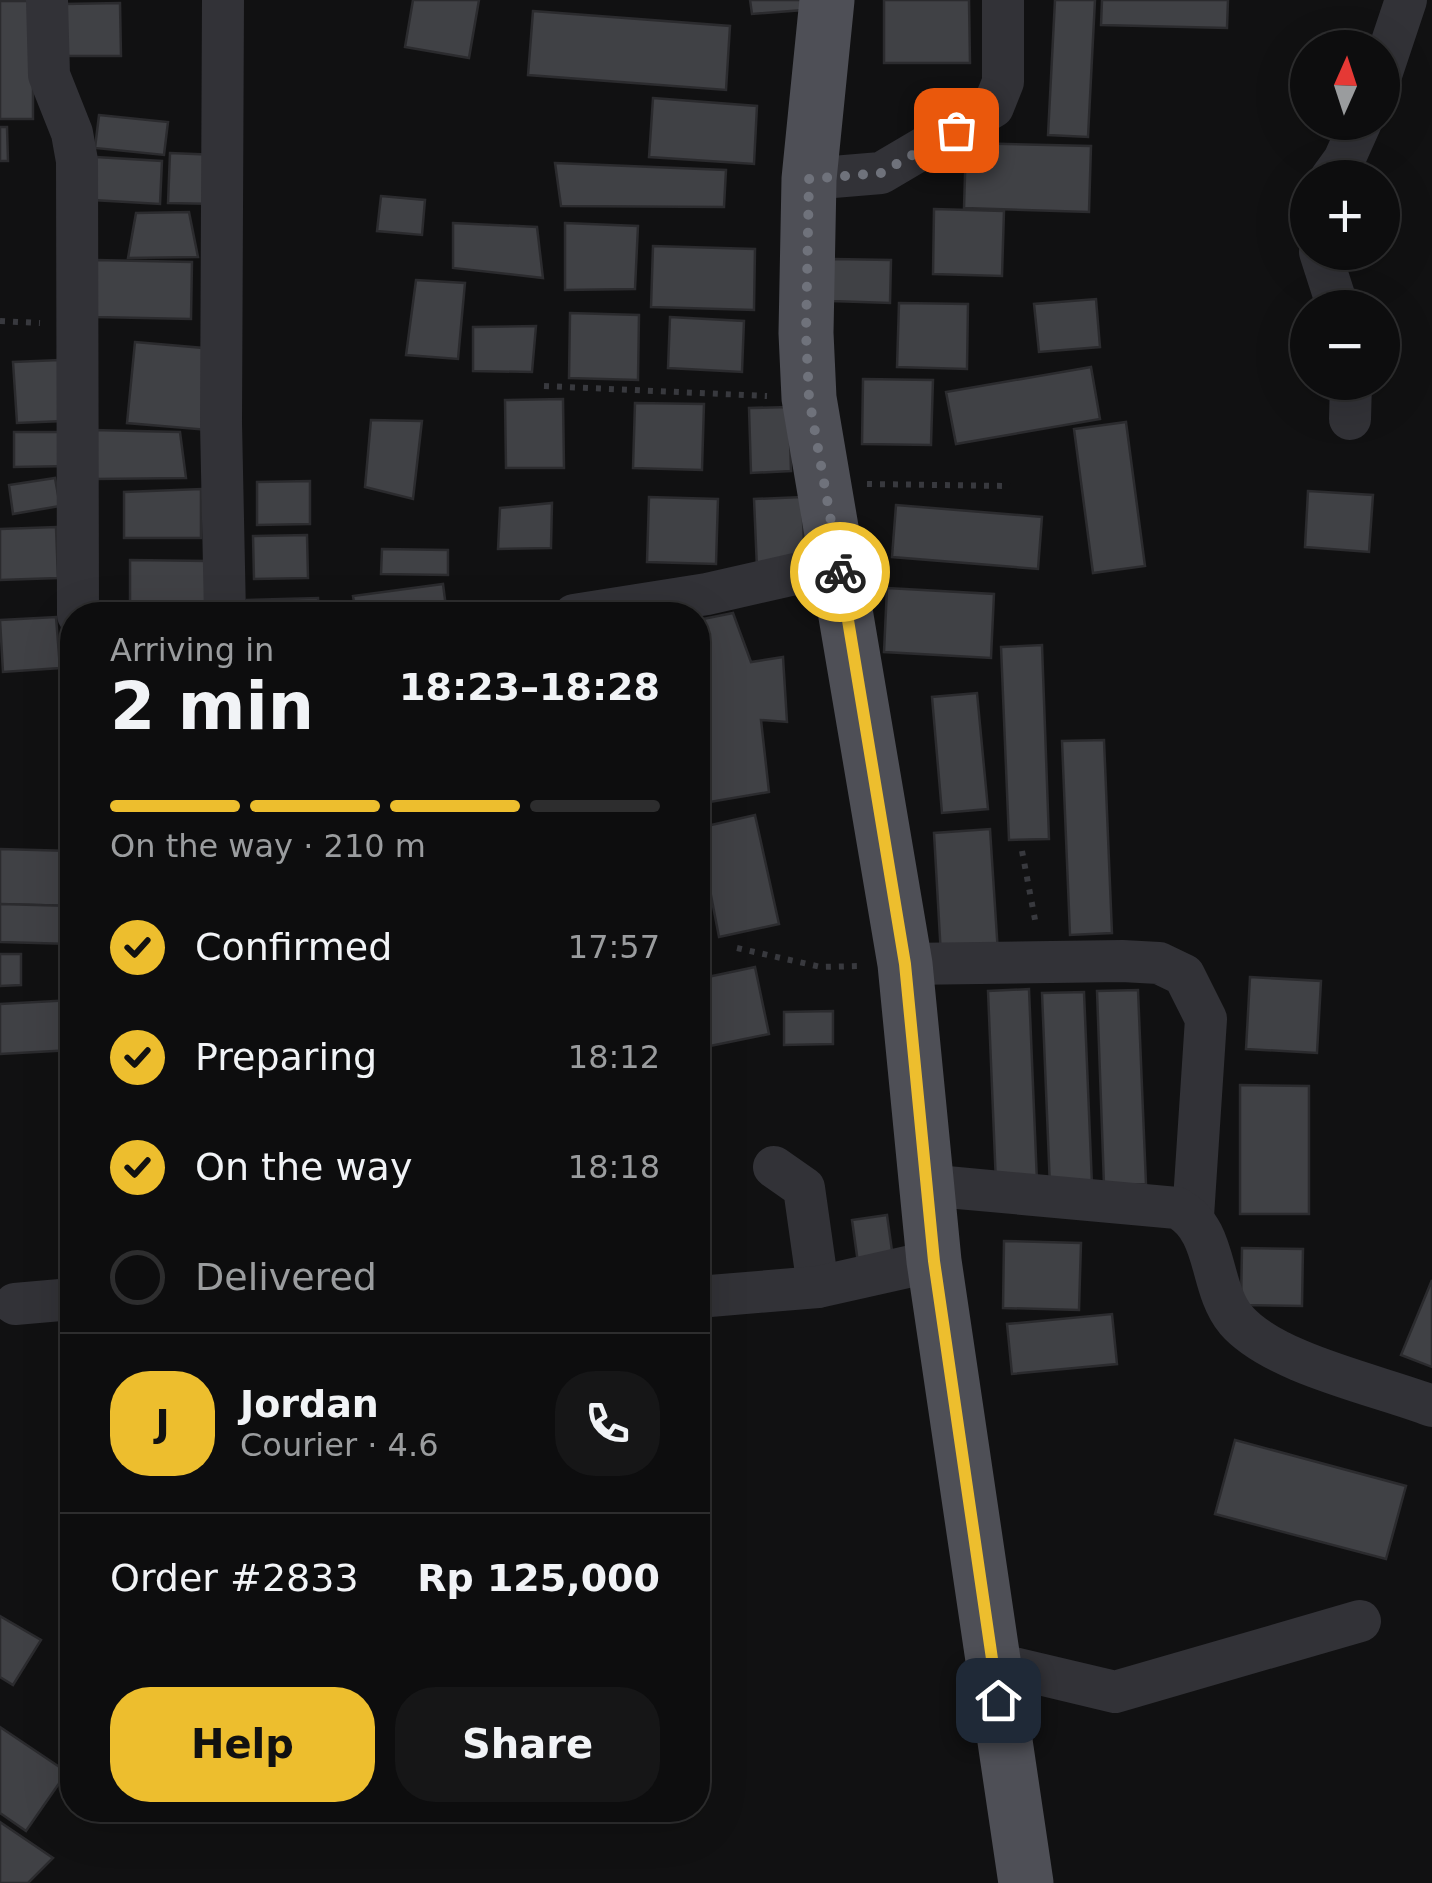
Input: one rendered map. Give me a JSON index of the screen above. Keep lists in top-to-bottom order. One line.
{"north":"top","page":{"map_buttons":["+","−"],"heading":["2 min","Arriving in","18:23–18:28"],"panel":["Jordan","Courier · 4.6","Order #2833","Rp 125,000"],"bar":"On the way · 210 m","list":[["Confirmed","17:57"],["Preparing","18:12"],["On the way","18:18"],"Delivered"],"round":"J","buttons":["Help","Share"]}}
